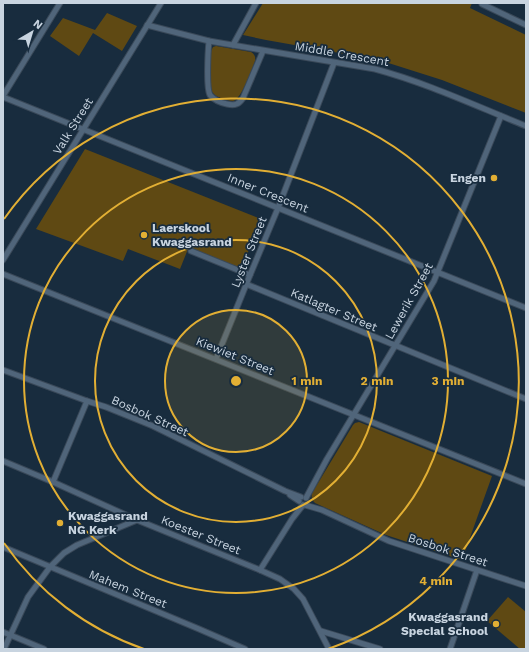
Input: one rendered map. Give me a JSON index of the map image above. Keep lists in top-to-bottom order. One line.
{"streets":{"street":["Middle Crescent","Valk Street","Inner Crescent","Lyster Street","Lewerik Street","Katlagter Street","Kiewiet Street","Bosbok Street","Koester Street","Mahem Street"]},"crossings":[["Middle Crescent","Valk Street"],["Middle Crescent","Lyster Street"],["Middle Crescent","Lewerik Street"],["Valk Street","Inner Crescent"],["Inner Crescent","Lyster Street"],["Inner Crescent","Lewerik Street"],["Lyster Street","Katlagter Street"],["Lyster Street","Kiewiet Street"],["Lewerik Street","Katlagter Street"],["Lewerik Street","Kiewiet Street"],["Lewerik Street","Bosbok Street"],["Lewerik Street","Koester Street"]],"places":["Engen","Laerskool Kwaggasrand","Kwaggasrand NG Kerk","Kwaggasrand Special School"],"north":"top right","rings":["1 min","2 min","3 min","4 min"]}
